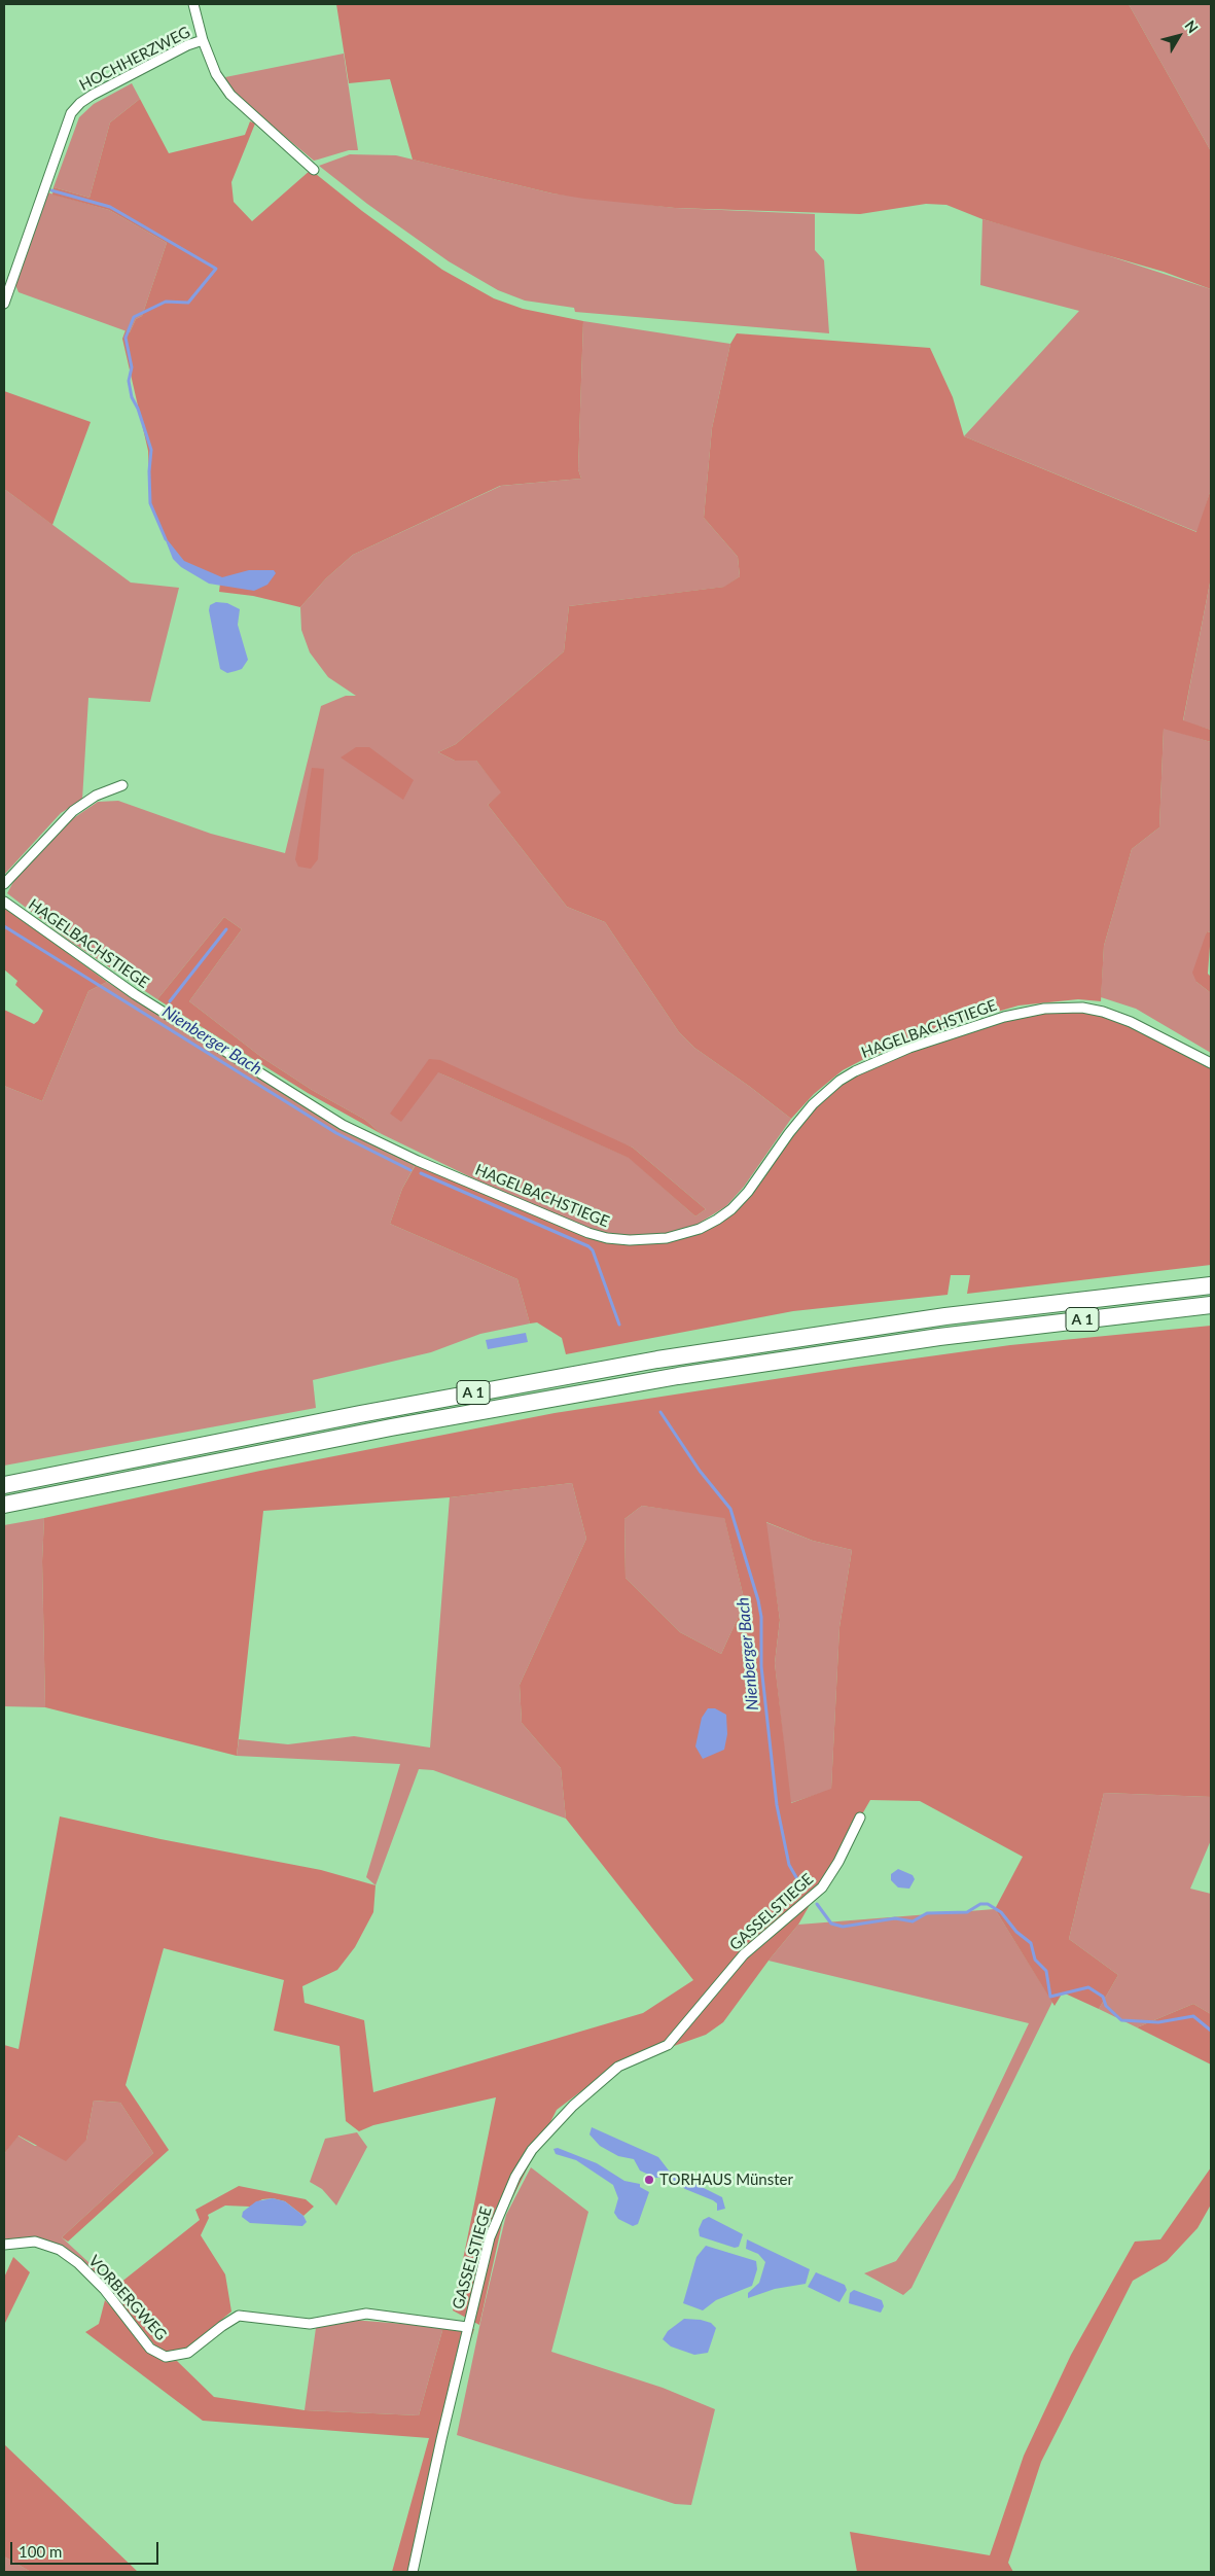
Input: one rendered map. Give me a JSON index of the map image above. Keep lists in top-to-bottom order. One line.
{"streets":{"highway":["A 1"],"street":["HOCHHERZWEG","HAGELBACHSTIEGE","GASSELSTIEGE","VORBERGWEG"]},"crossings":[["GASSELSTIEGE","VORBERGWEG"]],"water":["Nienberger Bach"],"places":["TORHAUS Münster"],"scale_bar":"100 m","north":"top right"}
